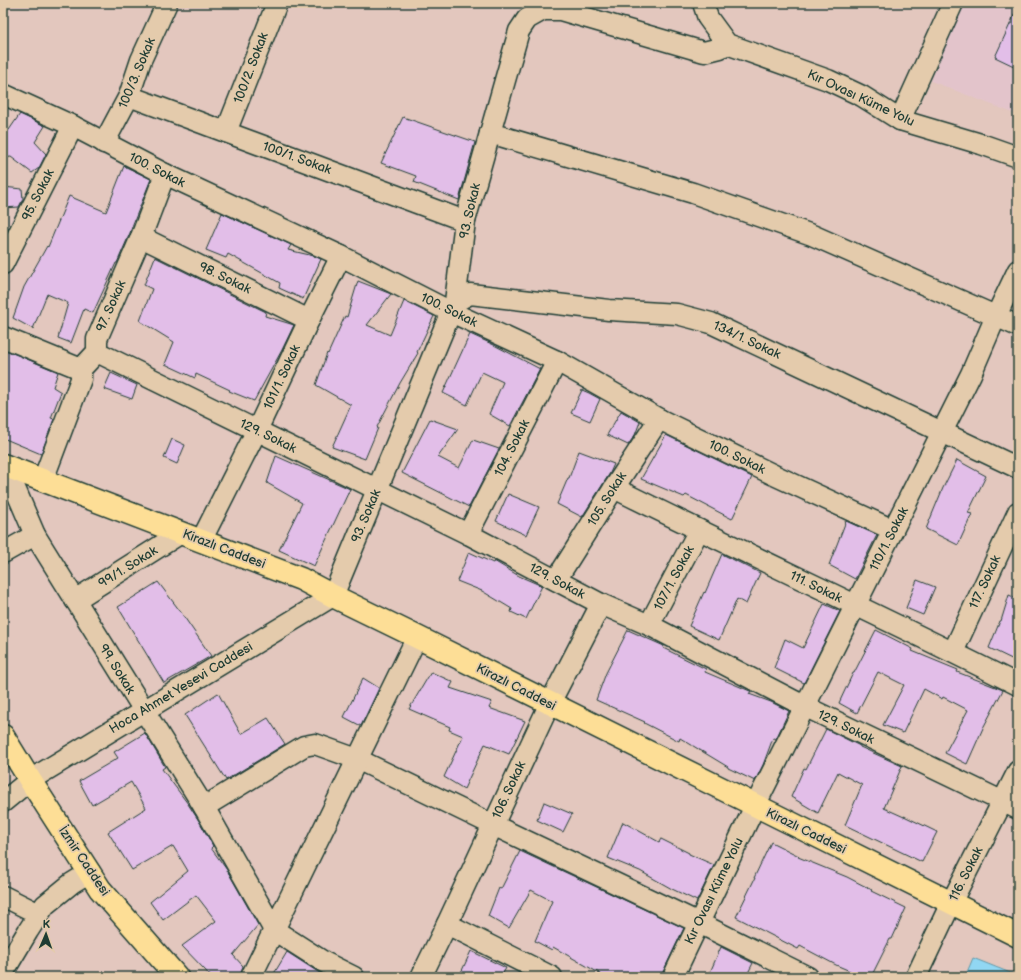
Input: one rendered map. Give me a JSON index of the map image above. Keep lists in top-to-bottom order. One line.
{"streets":{"main road":["Kirazlı Caddesi","İzmir Caddesi"],"street":["100/2. Sokak","100/3. Sokak","Kır Ovası Küme Yolu","100/1. Sokak","100. Sokak","95. Sokak","93. Sokak","98. Sokak","97. Sokak","134/1. Sokak","101/1. Sokak","129. Sokak","104. Sokak","105. Sokak","110/1. Sokak","99/1. Sokak","107/1. Sokak","117. Sokak","111. Sokak","99. Sokak","Hoca Ahmet Yesevi Caddesi","106. Sokak","116. Sokak"]},"crossings":[["100/2. Sokak","100/1. Sokak"],["100/3. Sokak","100/1. Sokak"],["100/3. Sokak","100. Sokak"],["Kır Ovası Küme Yolu","93. Sokak"],["Kır Ovası Küme Yolu","110/1. Sokak"],["Kır Ovası Küme Yolu","Kirazlı Caddesi"],["100/1. Sokak","93. Sokak"],["100. Sokak","95. Sokak"],["100. Sokak","93. Sokak"],["100. Sokak","97. Sokak"],["100. Sokak","134/1. Sokak"],["100. Sokak","101/1. Sokak"],["100. Sokak","104. Sokak"],["100. Sokak","105. Sokak"],["100. Sokak","110/1. Sokak"],["93. Sokak","134/1. Sokak"],["93. Sokak","129. Sokak"],["93. Sokak","Kirazlı Caddesi"],["93. Sokak","Hoca Ahmet Yesevi Caddesi"],["98. Sokak","97. Sokak"],["98. Sokak","101/1. Sokak"],["97. Sokak","129. Sokak"],["134/1. Sokak","110/1. Sokak"],["101/1. Sokak","129. Sokak"],["101/1. Sokak","Kirazlı Caddesi"],["101/1. Sokak","99/1. Sokak"],["129. Sokak","104. Sokak"],["129. Sokak","105. Sokak"],["129. Sokak","110/1. Sokak"],["129. Sokak","107/1. Sokak"],["129. Sokak","106. Sokak"],["129. Sokak","116. Sokak"],["105. Sokak","111. Sokak"],["110/1. Sokak","Kirazlı Caddesi"],["110/1. Sokak","111. Sokak"],["Kirazlı Caddesi","99/1. Sokak"],["Kirazlı Caddesi","99. Sokak"],["Kirazlı Caddesi","Hoca Ahmet Yesevi Caddesi"],["Kirazlı Caddesi","106. Sokak"],["Kirazlı Caddesi","116. Sokak"],["99/1. Sokak","99. Sokak"],["107/1. Sokak","111. Sokak"],["117. Sokak","111. Sokak"],["99. Sokak","Hoca Ahmet Yesevi Caddesi"],["Hoca Ahmet Yesevi Caddesi","İzmir Caddesi"]],"north":"top"}
